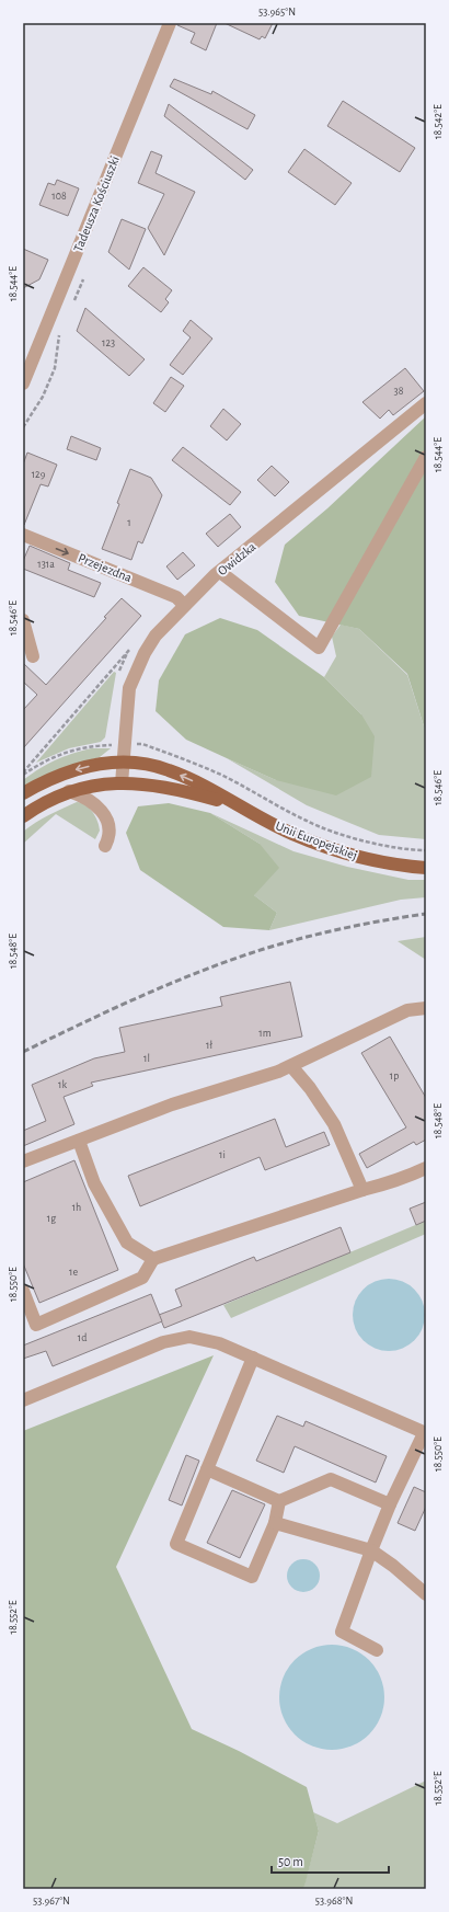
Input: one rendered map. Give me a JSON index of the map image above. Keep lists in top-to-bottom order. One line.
{"streets":{"main road":["Unii Europejskiej"],"street":["Tadeusza Kościuszki","Owidzka","Przejezdna"]},"crossings":[["Owidzka","Przejezdna"],["Owidzka","Unii Europejskiej"]],"one_way":["Przejezdna"],"house_numbers":["108","123","38","129","1","131a","1m","1ł","1l","1p","1k","1i","1h","1g","1e","1d"],"scale_bar":"50 m","coordinates":["53.965°N","18.542°E","18.544°E","18.546°E","18.548°E","18.550°E","18.552°E","53.967°N","53.968°N"]}
